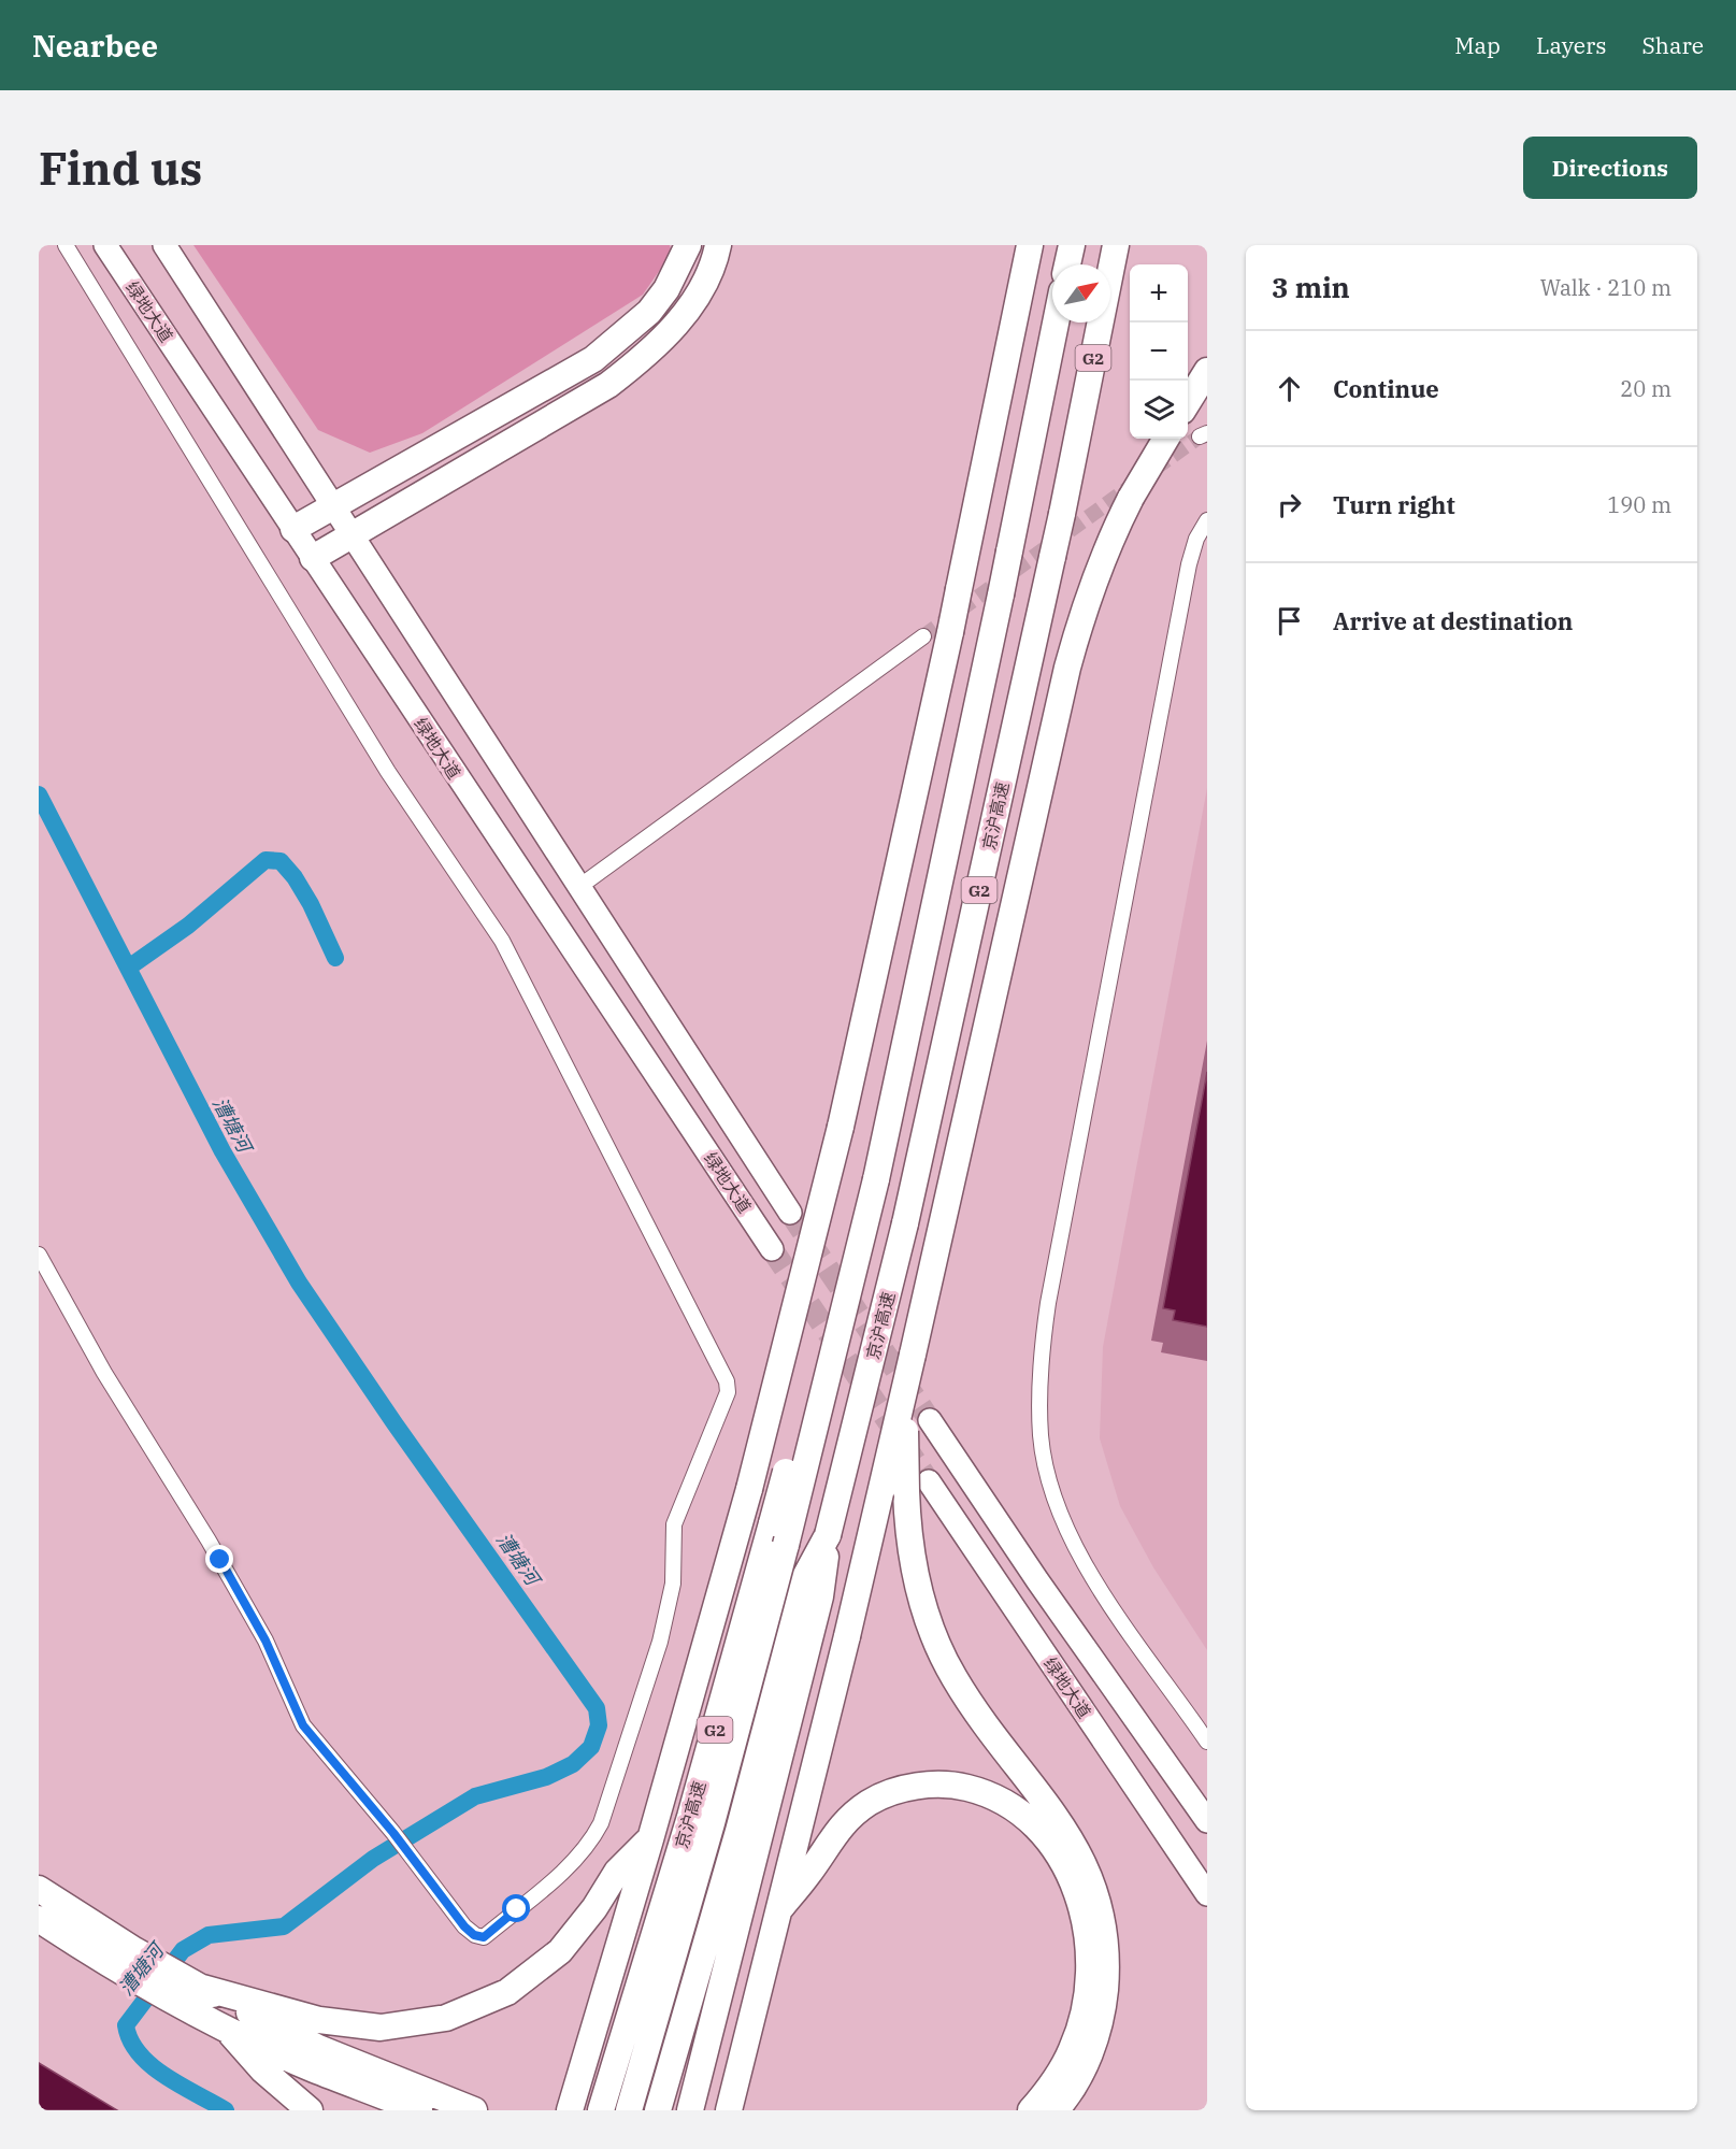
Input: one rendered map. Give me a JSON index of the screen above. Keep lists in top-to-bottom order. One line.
{"streets":{"highway":["G2","京沪高速"],"main road":["绿地大道"]},"water":["漕塘河"],"north":"top right","page":{"header":"Nearbee","nav":["Map","Layers","Share"],"buttons":"Directions","title":"Find us","heading":["3 min","Walk · 210 m"],"map_buttons":["+","−"],"list":[["Continue","20 m"],["Turn right","190 m"],"Arrive at destination"]}}
